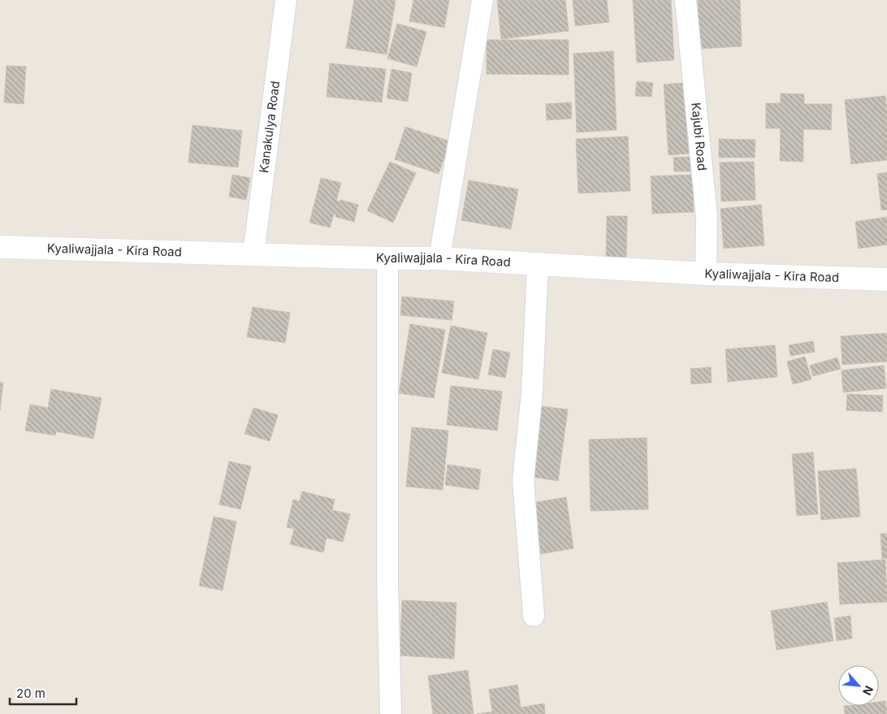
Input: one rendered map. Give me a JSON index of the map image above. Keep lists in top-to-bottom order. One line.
{"streets":{"street":["Kanakulya Road","Kajubi Road","Kyaliwajjala - Kira Road"]},"crossings":[["Kanakulya Road","Kyaliwajjala - Kira Road"],["Kajubi Road","Kyaliwajjala - Kira Road"]],"scale_bar":"20 m","north":"bottom right"}
